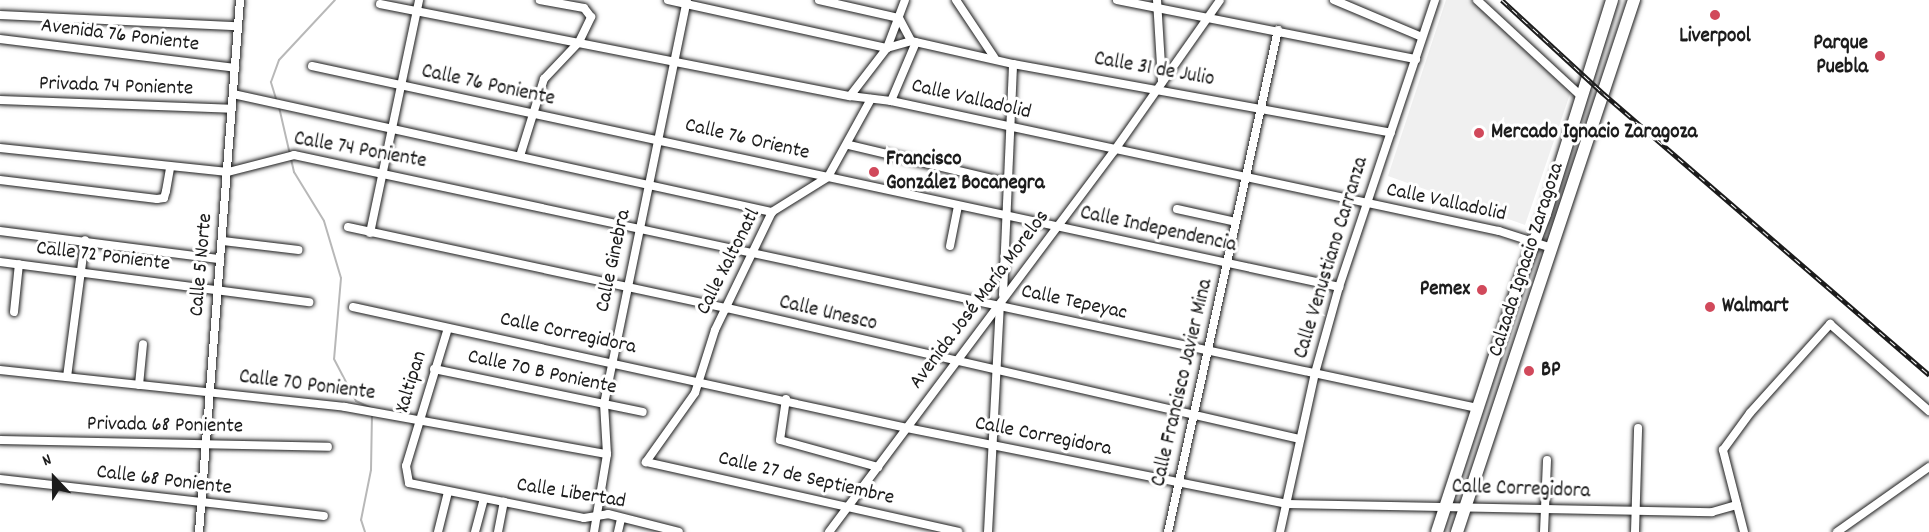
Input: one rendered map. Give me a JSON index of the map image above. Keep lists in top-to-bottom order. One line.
{"streets":{"main road":["Calzada Ignacio Zaragoza"],"street":["Avenida 76 Poniente","Calle 31 de Julio","Calle 76 Poniente","Privada 74 Poniente","Calle Valladolid","Calle 76 Oriente","Calle 74 Poniente","Calle Independencia","Calle 72 Poniente","Calle Venustiano Carranza","Calle Ginebra","Calle Xaltonatl","Calle 5 Norte","Avenida José María Morelos","Calle Tepeyac","Calle Unesco","Calle Corregidora","Calle 70 B Poniente","Xaltipan","Calle Francisco Javier Mina","Calle 70 Poniente","Privada 68 Poniente","Calle 27 de Septiembre","Calle 68 Poniente","Calle Libertad"]},"crossings":[["Avenida 76 Poniente","Calle 5 Norte"],["Calle 31 de Julio","Calle Venustiano Carranza"],["Calle 31 de Julio","Avenida José María Morelos"],["Calle 31 de Julio","Calle Francisco Javier Mina"],["Calle 76 Poniente","Calle 76 Oriente"],["Calle 76 Poniente","Calle Ginebra"],["Privada 74 Poniente","Calle 5 Norte"],["Calle Valladolid","Calle Venustiano Carranza"],["Calle Valladolid","Calzada Ignacio Zaragoza"],["Calle Valladolid","Calle Ginebra"],["Calle Valladolid","Calle Xaltonatl"],["Calle Valladolid","Avenida José María Morelos"],["Calle Valladolid","Calle Francisco Javier Mina"],["Calle 76 Oriente","Calle Independencia"],["Calle 76 Oriente","Calle Ginebra"],["Calle 76 Oriente","Calle Xaltonatl"],["Calle 74 Poniente","Calle Ginebra"],["Calle 74 Poniente","Calle Xaltonatl"],["Calle 74 Poniente","Calle 5 Norte"],["Calle 74 Poniente","Calle Tepeyac"],["Calle Independencia","Calle Venustiano Carranza"],["Calle Independencia","Calle Xaltonatl"],["Calle Independencia","Avenida José María Morelos"],["Calle Independencia","Calle Francisco Javier Mina"],["Calle 72 Poniente","Calle 5 Norte"],["Calle Venustiano Carranza","Calle Tepeyac"],["Calle Venustiano Carranza","Calle Unesco"],["Calle Venustiano Carranza","Calle Corregidora"],["Calzada Ignacio Zaragoza","Calle Tepeyac"],["Calzada Ignacio Zaragoza","Calle Corregidora"],["Calle Ginebra","Calle Unesco"],["Calle Ginebra","Calle Corregidora"],["Calle Ginebra","Calle 70 B Poniente"],["Calle Ginebra","Calle 70 Poniente"],["Calle Ginebra","Calle Libertad"],["Calle Xaltonatl","Calle Tepeyac"],["Calle Xaltonatl","Calle Unesco"],["Calle Xaltonatl","Calle Corregidora"],["Calle Xaltonatl","Calle 27 de Septiembre"],["Calle 5 Norte","Calle 70 Poniente"],["Calle 5 Norte","Privada 68 Poniente"],["Calle 5 Norte","Calle 68 Poniente"],["Avenida José María Morelos","Calle Tepeyac"],["Avenida José María Morelos","Calle Unesco"],["Avenida José María Morelos","Calle Corregidora"],["Avenida José María Morelos","Calle 27 de Septiembre"],["Calle Tepeyac","Calle Francisco Javier Mina"],["Calle Unesco","Calle Francisco Javier Mina"],["Calle Corregidora","Xaltipan"],["Calle Corregidora","Calle Francisco Javier Mina"],["Calle 70 B Poniente","Xaltipan"],["Xaltipan","Calle 70 Poniente"],["Xaltipan","Calle Libertad"]],"places":["Liverpool","Parque Puebla","Mercado Ignacio Zaragoza","Francisco González Bocanegra","Pemex","Walmart","BP"],"north":"top"}
